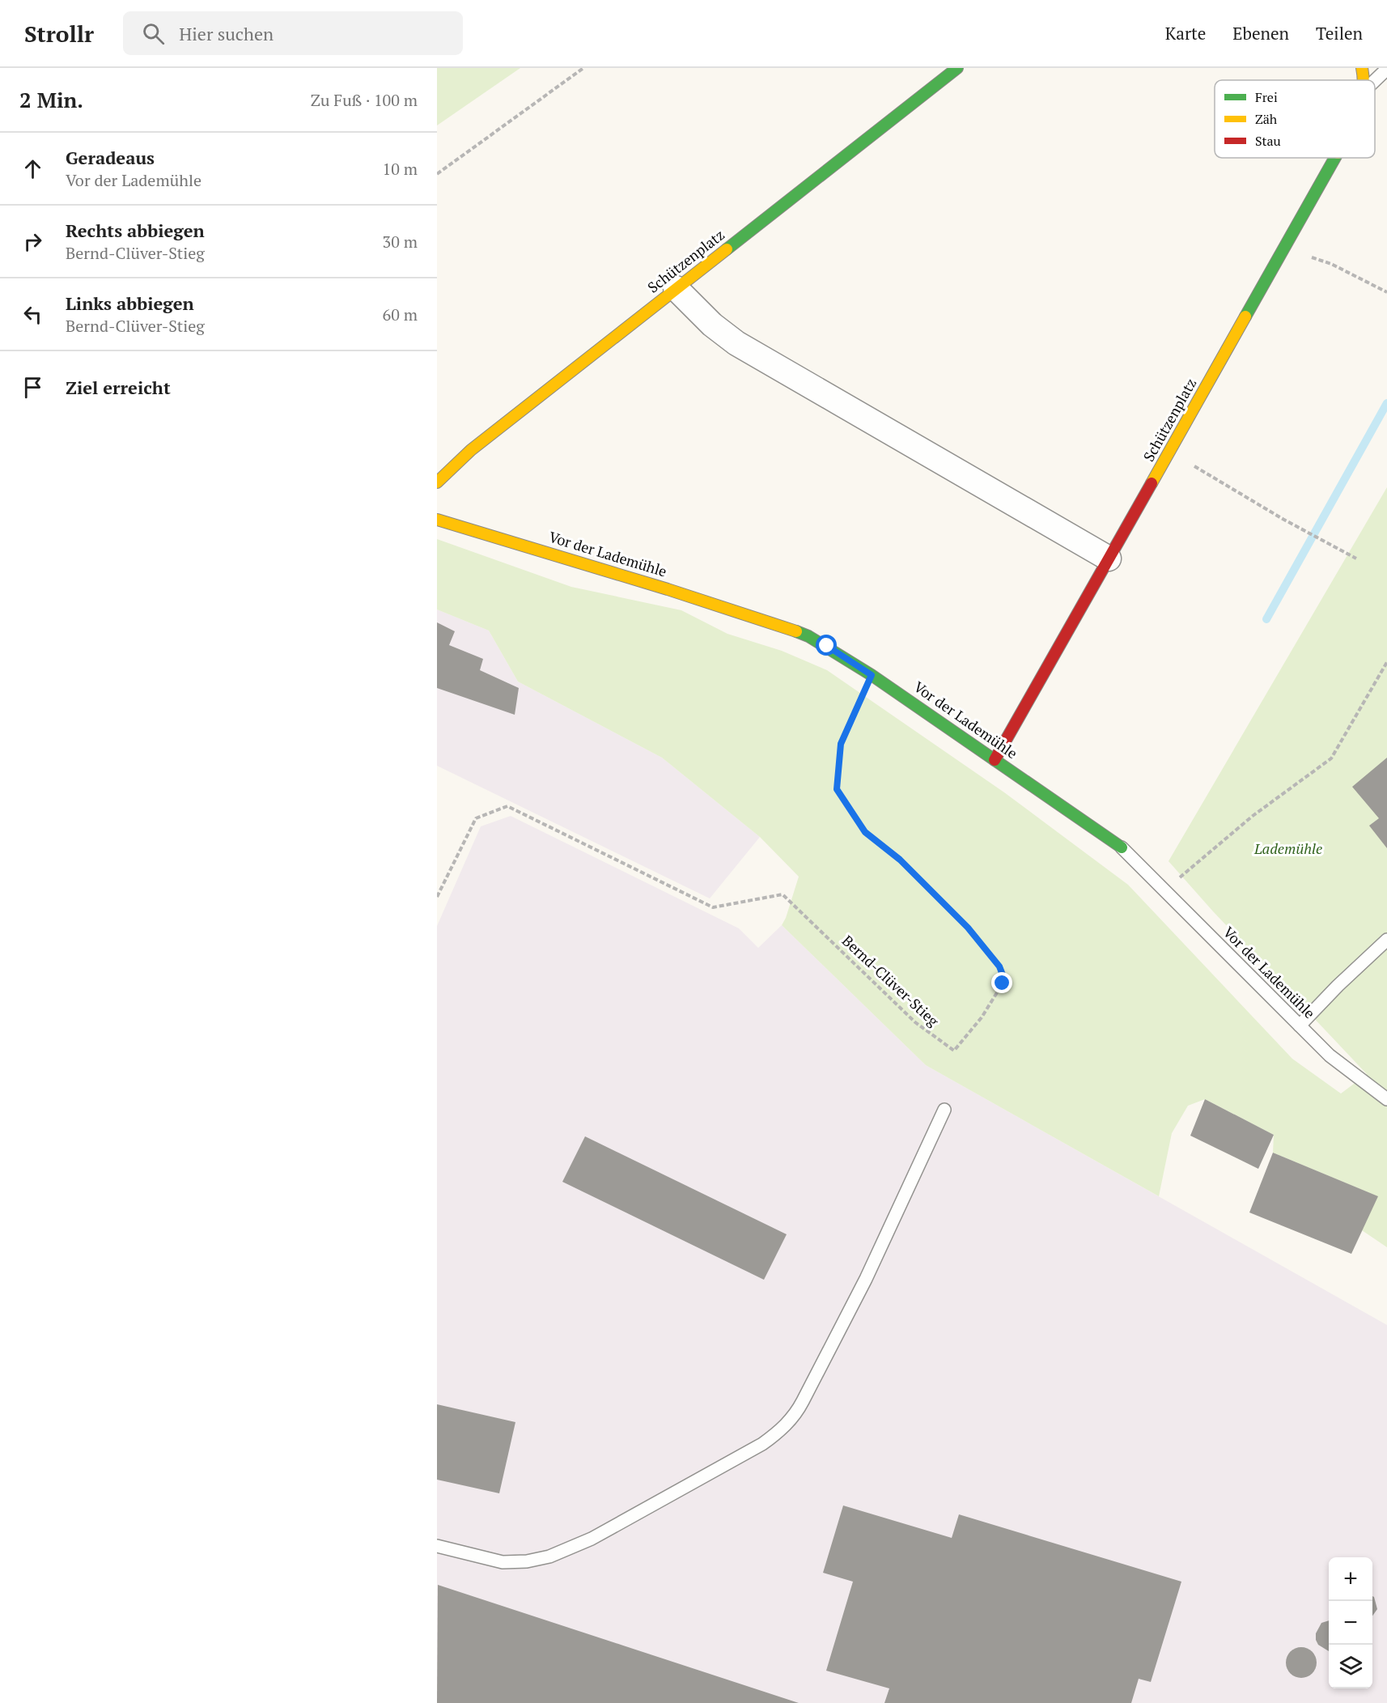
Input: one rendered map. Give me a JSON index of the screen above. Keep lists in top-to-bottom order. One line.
{"streets":{"street":["Schützenplatz","Vor der Lademühle"],"path":["Bernd-Clüver-Stieg"]},"crossings":[["Schützenplatz","Vor der Lademühle"],["Vor der Lademühle","Bernd-Clüver-Stieg"]],"parks":["Lademühle"],"legend":["Frei","Zäh","Stau"],"page":{"header":"Strollr","search":"Hier suchen","nav":["Karte","Ebenen","Teilen"],"heading":["2 Min.","Zu Fuß · 100 m"],"list":[["Geradeaus","Vor der Lademühle","10 m"],["Rechts abbiegen","Bernd-Clüver-Stieg","30 m"],["Links abbiegen","Bernd-Clüver-Stieg","60 m"],"Ziel erreicht"],"map_buttons":["+","−"]}}
